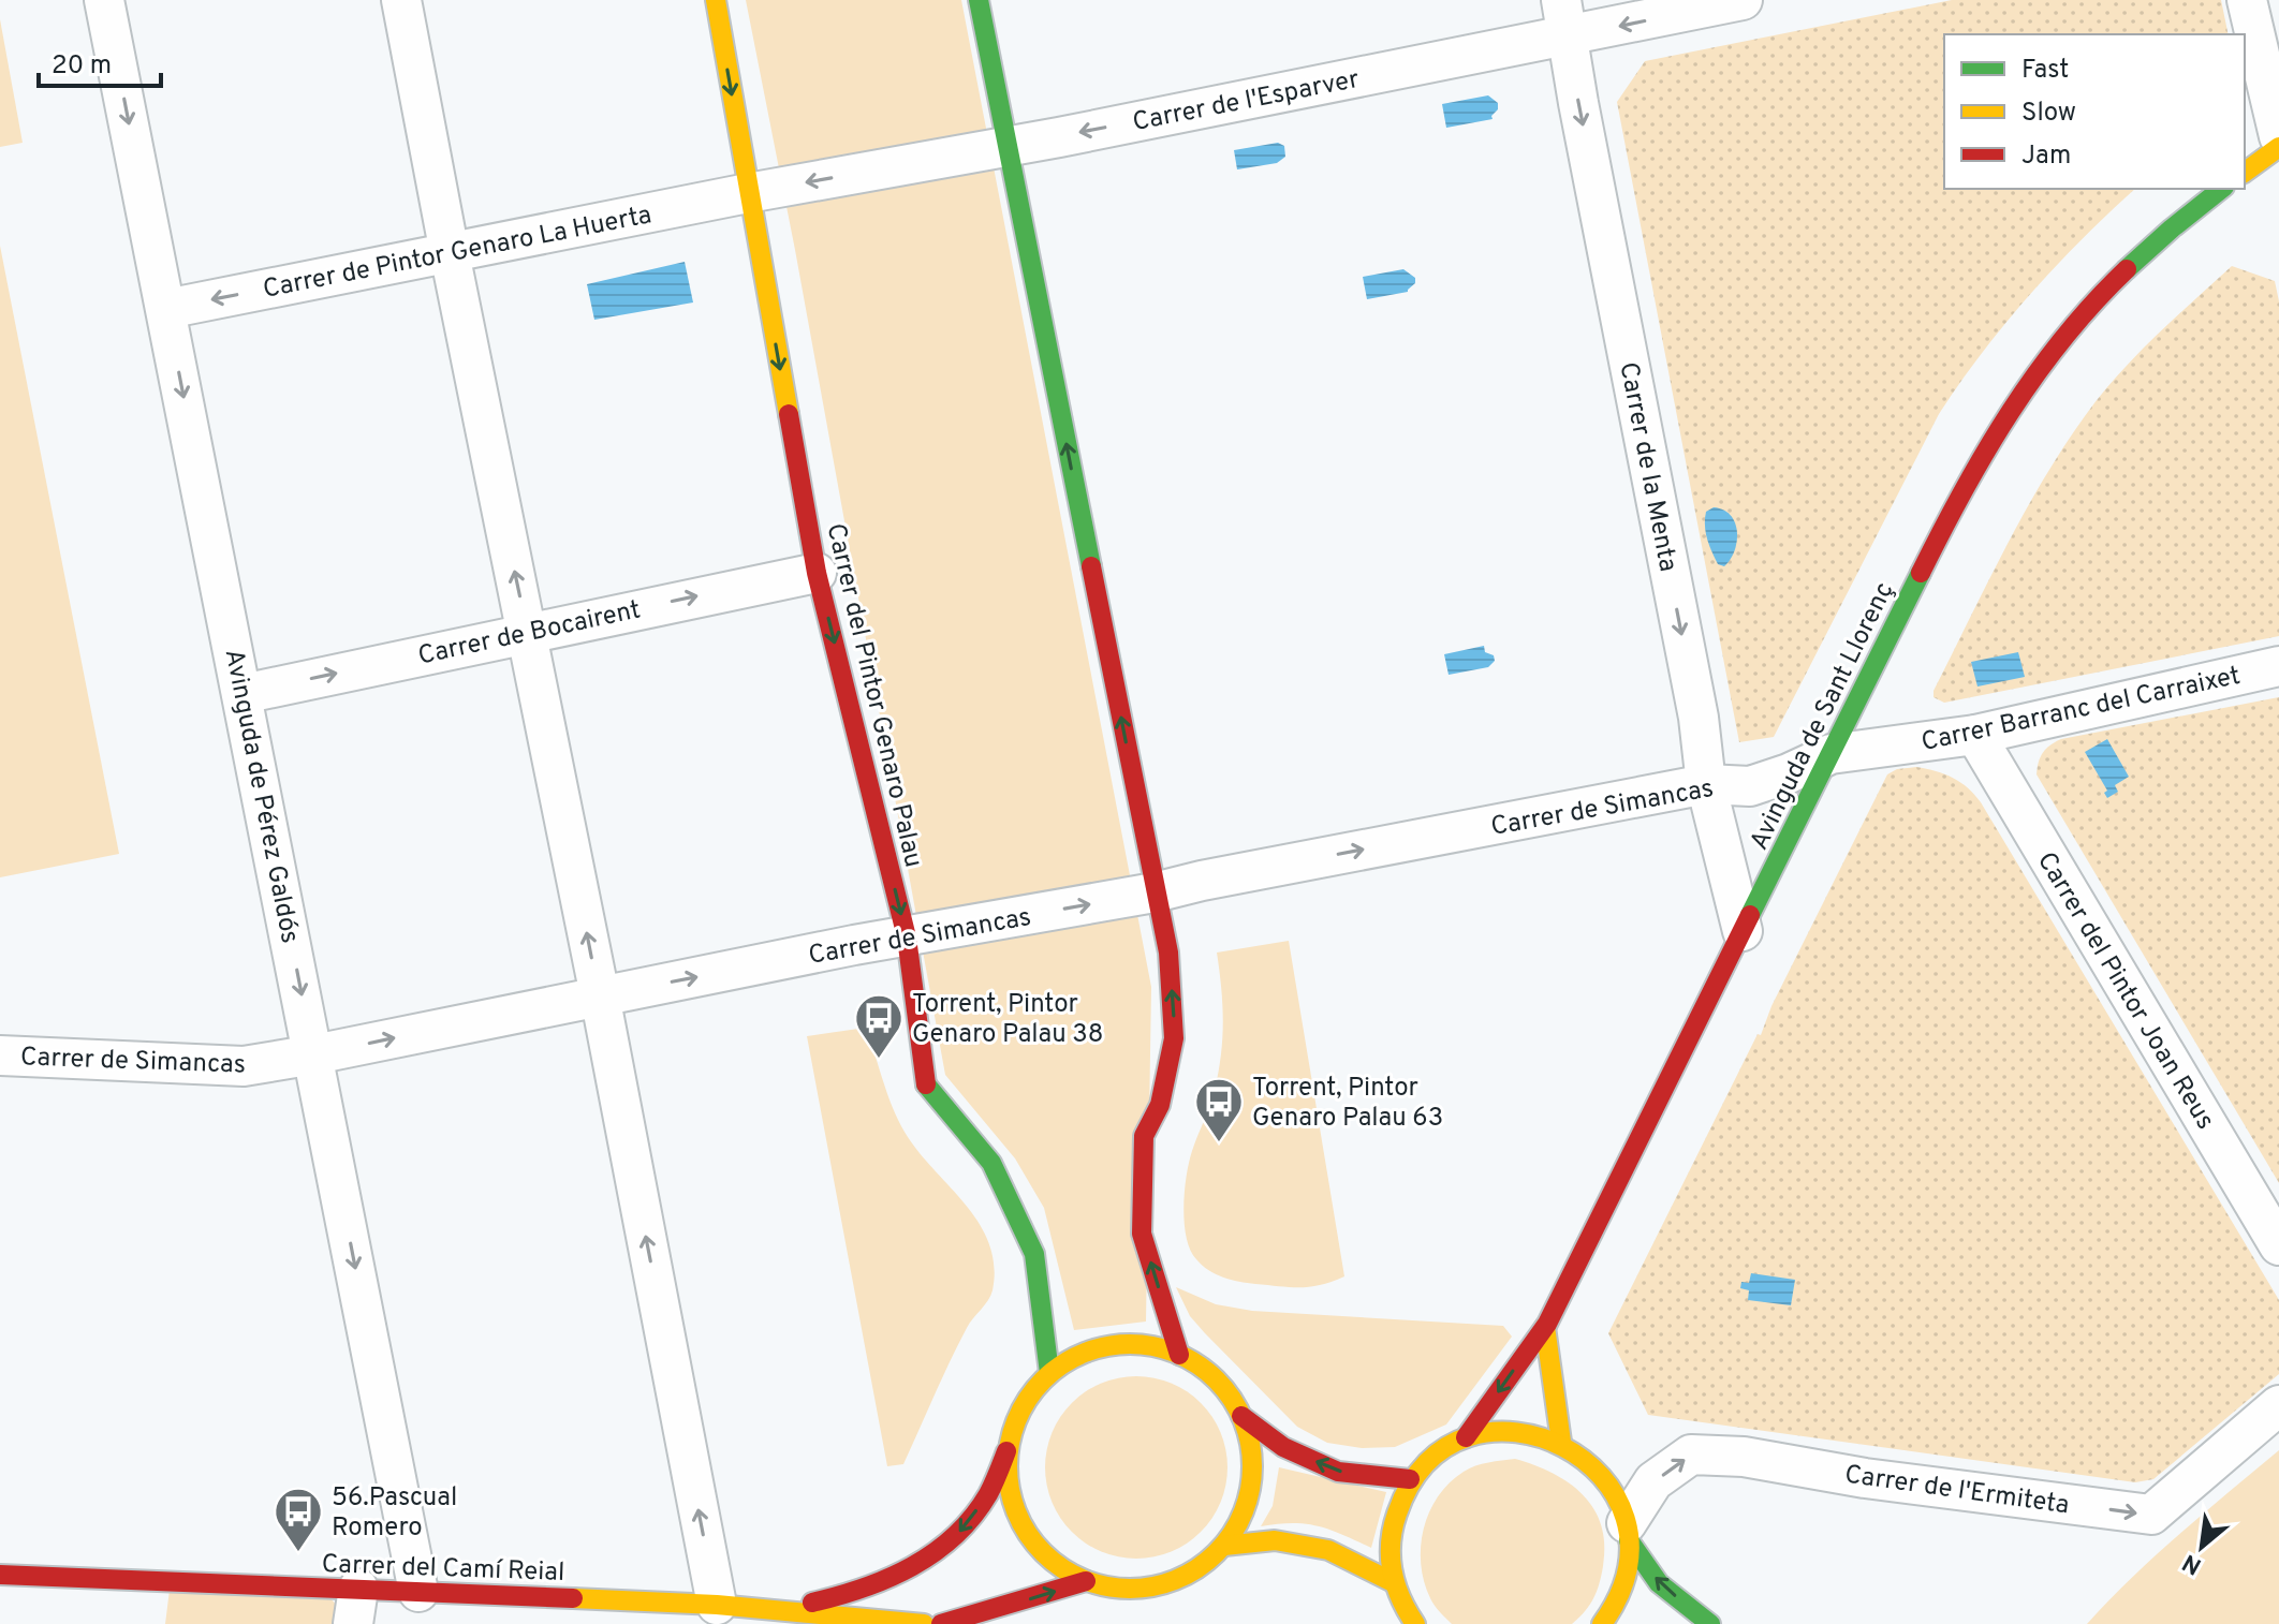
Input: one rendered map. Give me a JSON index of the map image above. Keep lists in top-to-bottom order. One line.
{"streets":{"street":["Carrer de l'Esparver","Carrer de Pintor Genaro La Huerta","Carrer de la Menta","Carrer de Bocairent","Carrer del Pintor Genaro Palau","Carrer Barranc del Carraixet","Avinguda de Sant Llorenç","Avinguda de Pérez Galdós","Carrer de Simancas","Carrer del Pintor Joan Reus","Carrer de l'Ermiteta","Carrer del Camí Reial"]},"crossings":[["Carrer de l'Esparver","Carrer de Pintor Genaro La Huerta"],["Carrer de l'Esparver","Carrer de la Menta"],["Carrer de l'Esparver","Carrer del Pintor Genaro Palau"],["Carrer de Pintor Genaro La Huerta","Carrer del Pintor Genaro Palau"],["Carrer de Pintor Genaro La Huerta","Avinguda de Pérez Galdós"],["Carrer de la Menta","Avinguda de Sant Llorenç"],["Carrer de la Menta","Carrer de Simancas"],["Carrer de Bocairent","Carrer del Pintor Genaro Palau"],["Carrer de Bocairent","Avinguda de Pérez Galdós"],["Carrer del Pintor Genaro Palau","Carrer de Simancas"],["Carrer del Pintor Genaro Palau","Carrer del Camí Reial"],["Carrer Barranc del Carraixet","Avinguda de Sant Llorenç"],["Carrer Barranc del Carraixet","Carrer de Simancas"],["Carrer Barranc del Carraixet","Carrer del Pintor Joan Reus"],["Avinguda de Sant Llorenç","Carrer de Simancas"],["Avinguda de Pérez Galdós","Carrer de Simancas"],["Avinguda de Pérez Galdós","Carrer del Camí Reial"]],"one_way":["Carrer de l'Esparver","Carrer de Pintor Genaro La Huerta","Carrer de la Menta","Carrer de Bocairent","Carrer del Pintor Genaro Palau","Carrer de Simancas","Carrer de l'Ermiteta"],"places":{"bus stop":["Torrent, Pintor Genaro Palau 38","Torrent, Pintor Genaro Palau 63","56.Pascual Romero"]},"legend":["Fast","Slow","Jam"],"scale_bar":"20 m","north":"bottom left"}
